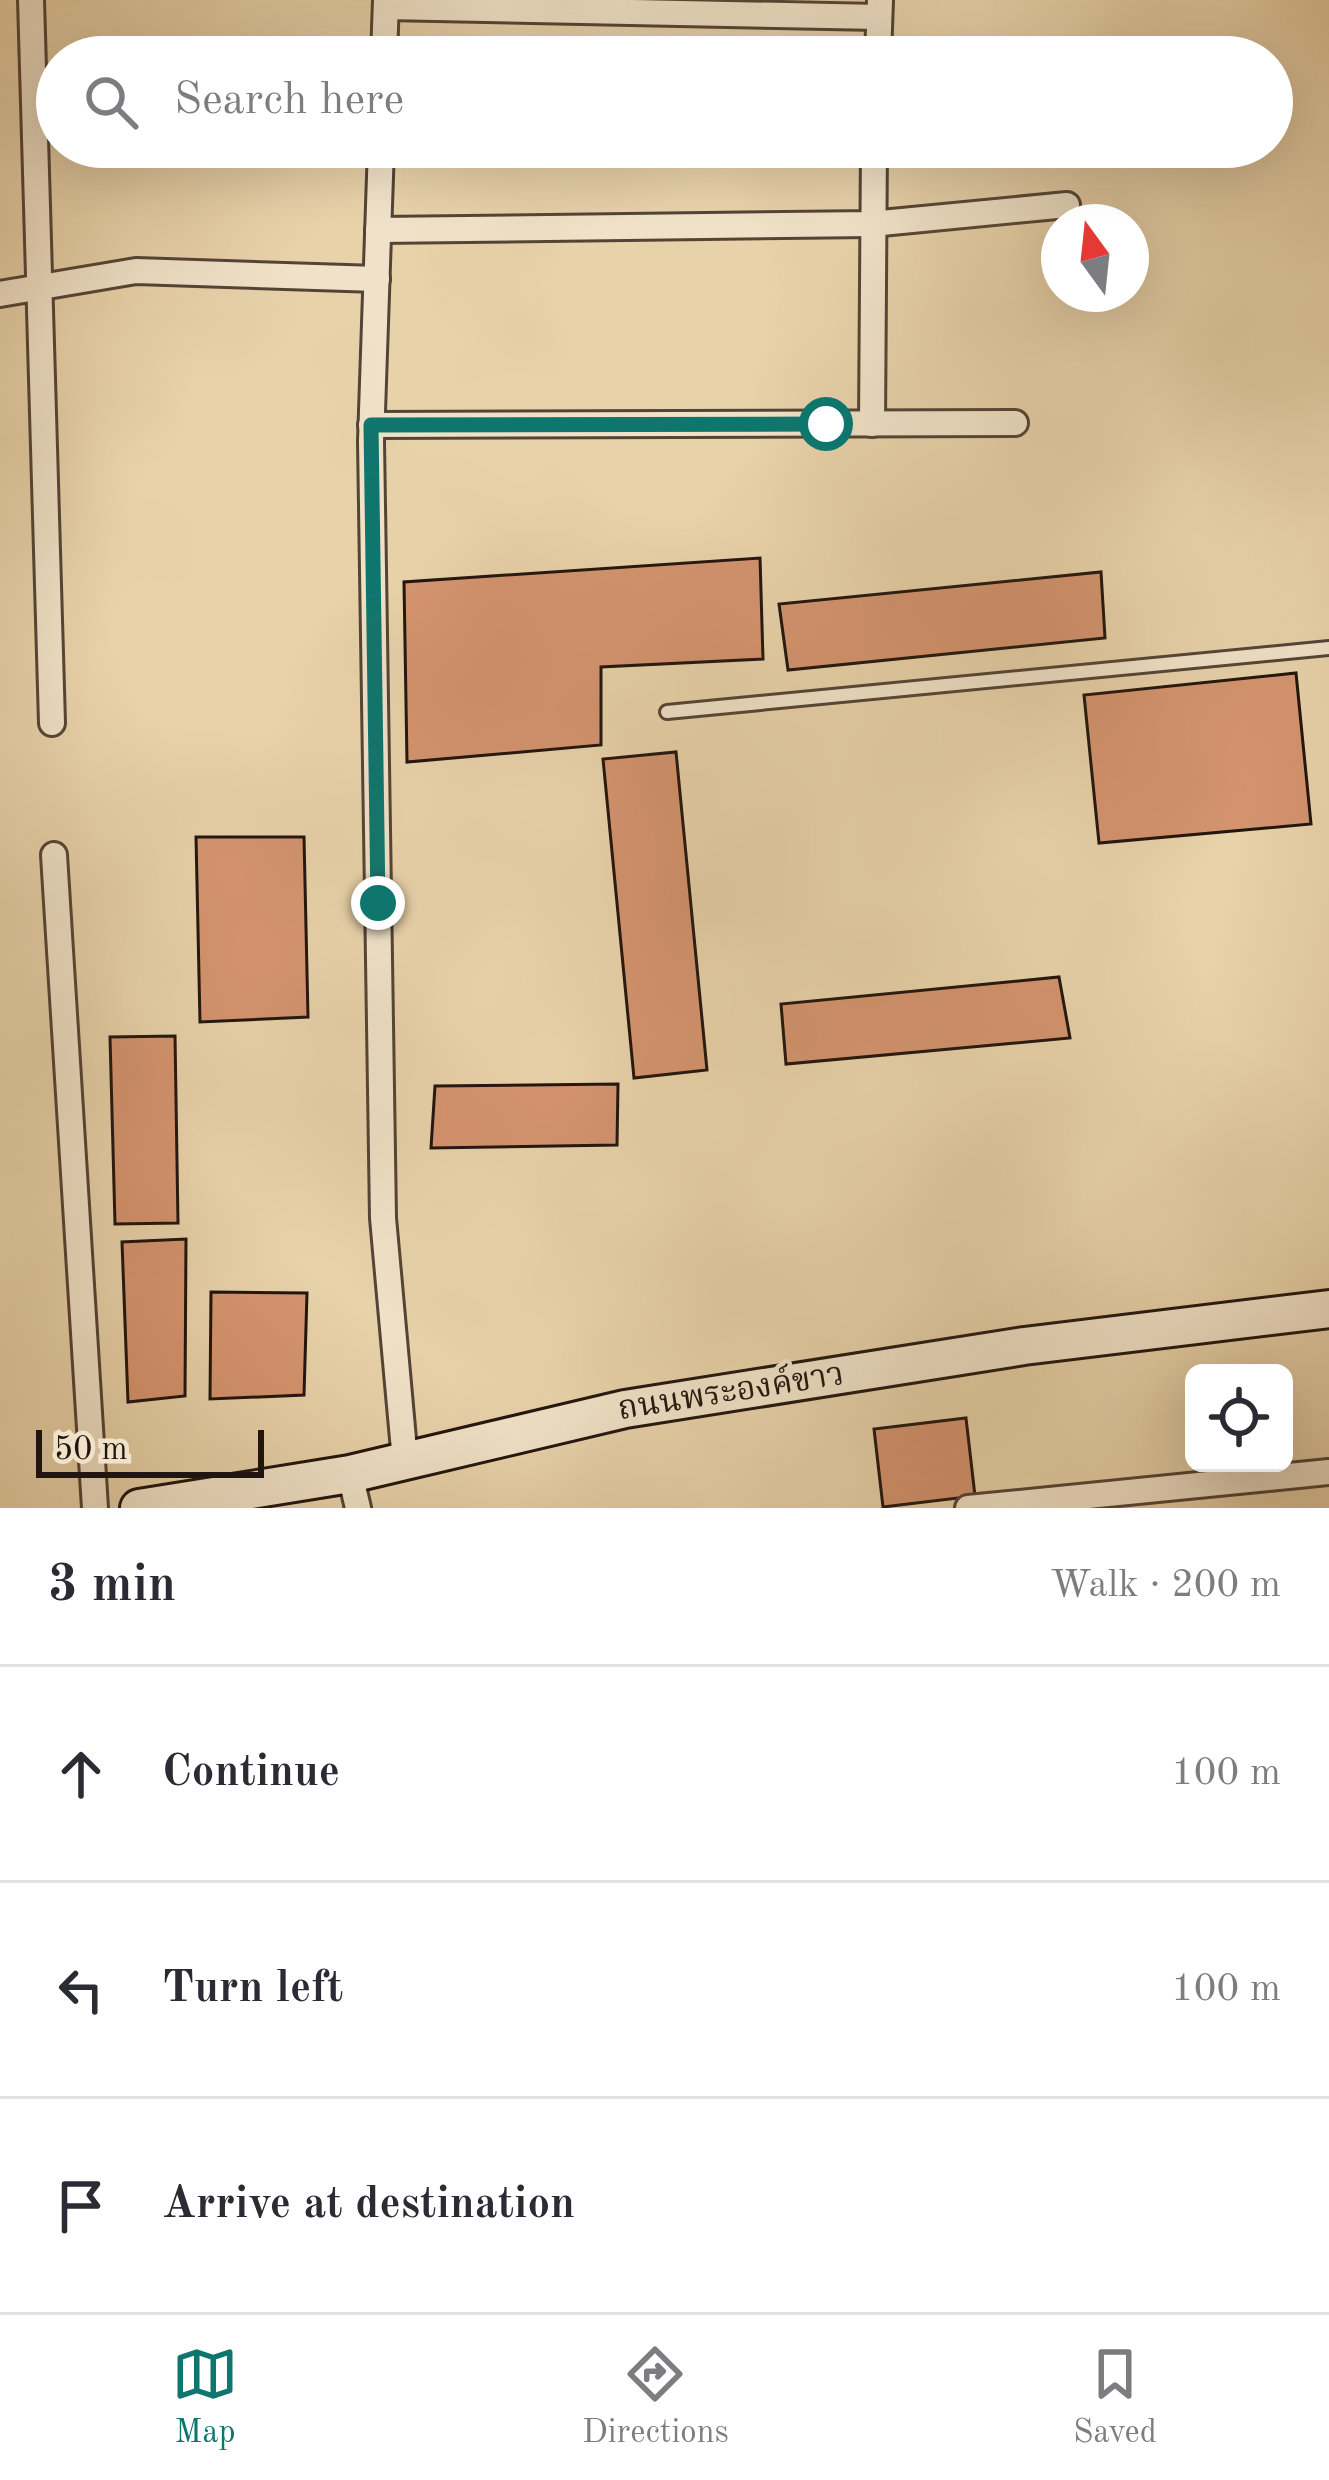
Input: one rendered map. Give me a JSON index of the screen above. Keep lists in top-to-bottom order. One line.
{"streets":{"street":["ถนนพระองค์ขาว"]},"scale_bar":"50 m","north":"top","page":{"search":"Search here","scale":"50 m","heading":["3 min","Walk · 200 m"],"list":[["Continue","100 m"],["Turn left","100 m"],"Arrive at destination"],"nav":["Map","Directions","Saved"]}}
